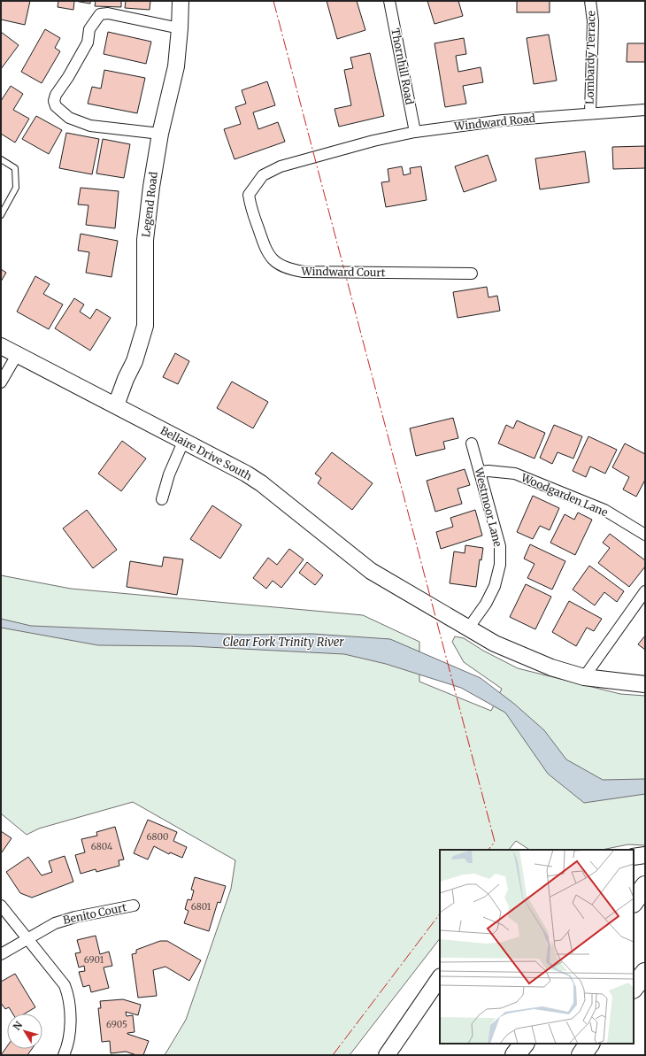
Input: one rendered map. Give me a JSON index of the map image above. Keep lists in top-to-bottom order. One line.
{"streets":{"street":["Lombardy Terrace","Thornhill Road","Windward Road","Legend Road","Windward Court","Bellaire Drive South","Woodgarden Lane","Westmoor Lane","Benito Court"]},"crossings":[["Lombardy Terrace","Windward Road"],["Thornhill Road","Windward Road"],["Windward Road","Windward Court"],["Legend Road","Bellaire Drive South"],["Bellaire Drive South","Westmoor Lane"],["Woodgarden Lane","Westmoor Lane"]],"water":["Clear Fork Trinity River"],"house_numbers":["6800","6804","6801","6901","6905"],"north":"top left"}
